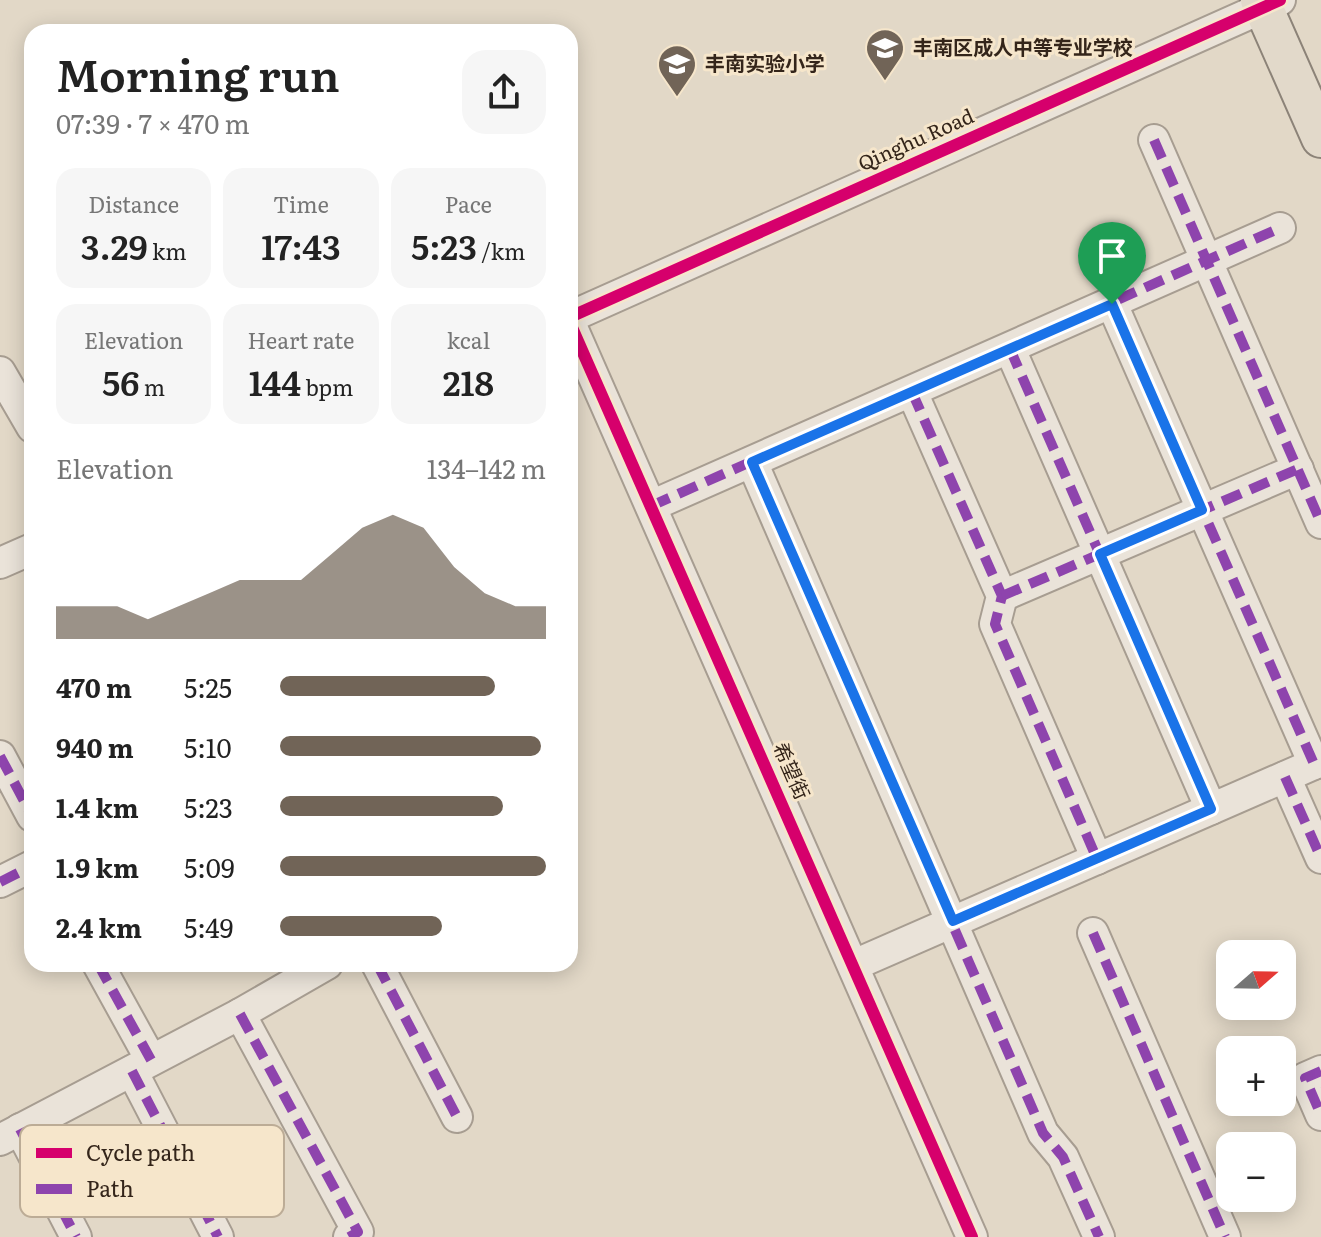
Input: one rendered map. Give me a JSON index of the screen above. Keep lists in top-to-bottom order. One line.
{"streets":{"street":["Qinghu Road","希望街"]},"places":{"school or university":["丰南区成人中等专业学校","丰南实验小学"]},"legend":["Cycle path","Path"],"north":"right","page":{"heading":["Morning run","07:39 · 7 × 470 m"],"stats":[["Distance","3.29 km"],["Time","17:43"],["Pace","5:23 /km"],["Elevation","56 m"],["Heart rate","144 bpm"],["kcal","218"]],"chart":["Elevation","134–142 m"],"list":[{"name":"470 m","note":"5:25"},{"name":"940 m","note":"5:10"},{"name":"1.4 km","note":"5:23"},{"name":"1.9 km","note":"5:09"},{"name":"2.4 km","note":"5:49"}],"map_buttons":["+","−"]}}
